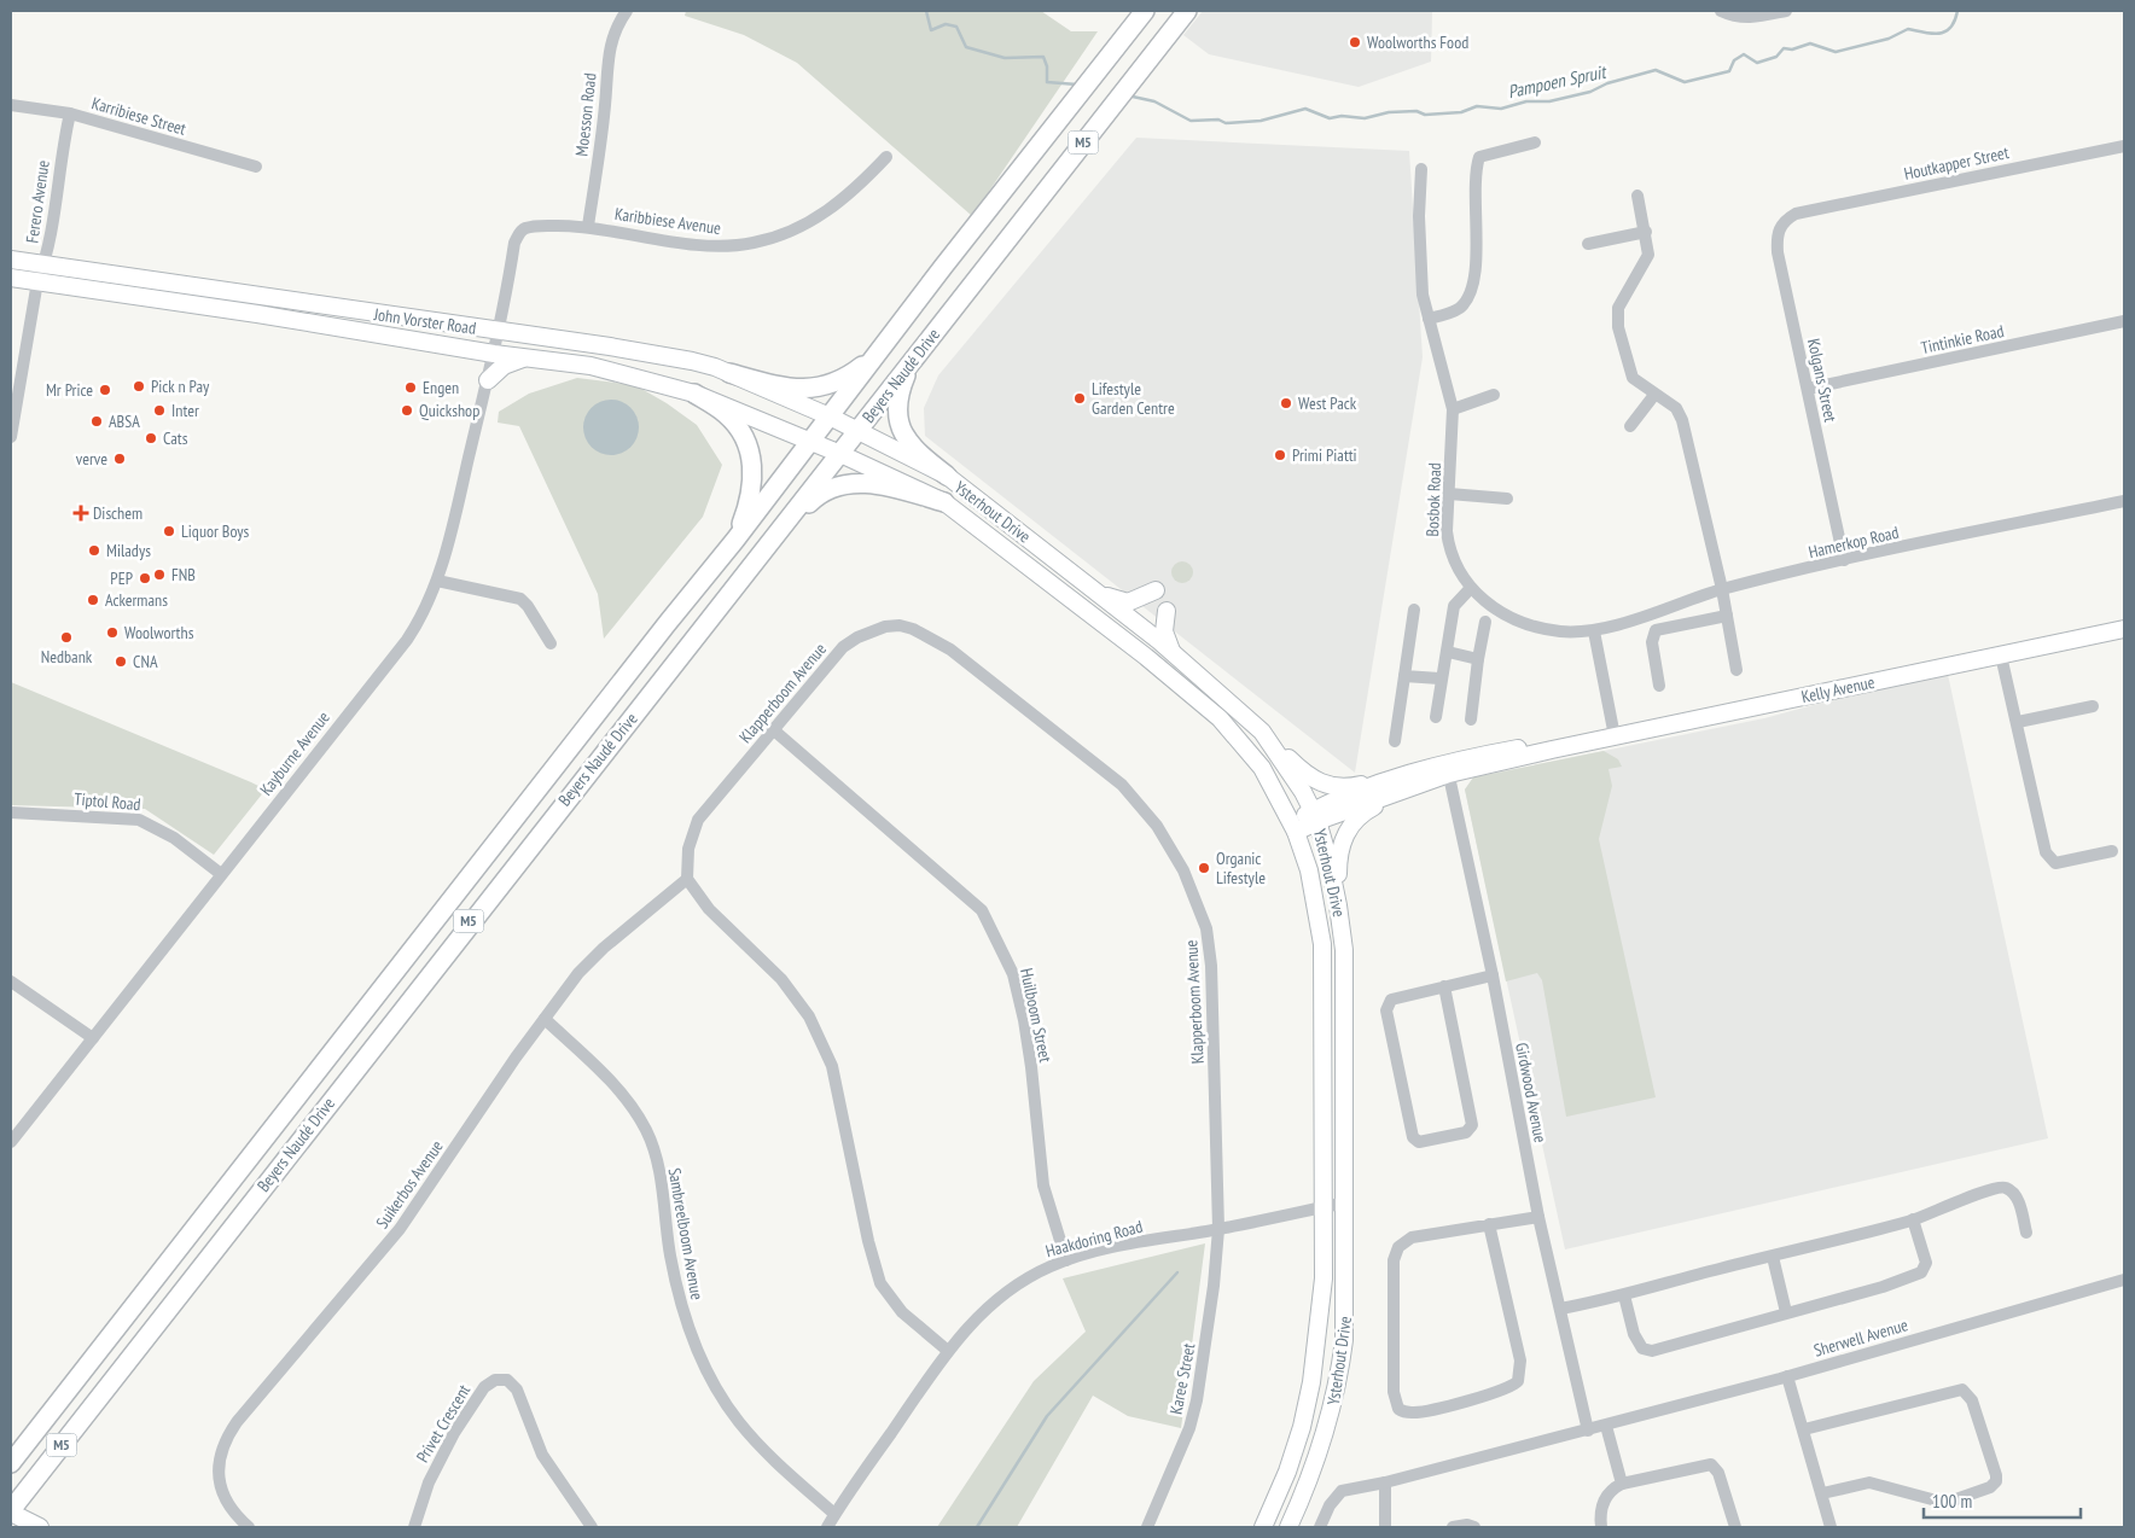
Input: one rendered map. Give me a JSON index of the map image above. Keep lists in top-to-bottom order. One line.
{"streets":{"main road":["M5","John Vorster Road","Beyers Naudé Drive","Ysterhout Drive","Kelly Avenue"],"street":["Moesson Road","Karribiese Street","Houtkapper Street","Ferero Avenue","Karibbiese Avenue","Tintinkie Road","Kolgans Street","Bosbok Road","Hamerkop Road","Klapperboom Avenue","Kayburne Avenue","Tiptol Road","Huilboom Street","Girdwood Avenue","Suikerbos Avenue","Sambreelboom Avenue","Haakdoring Road","Sherwell Avenue","Karee Street","Privet Crescent"]},"crossings":[["Moesson Road","Karibbiese Avenue"],["Karribiese Street","Ferero Avenue"],["Houtkapper Street","Kolgans Street"],["Ferero Avenue","John Vorster Road"],["Karibbiese Avenue","John Vorster Road"],["Karibbiese Avenue","Kayburne Avenue"],["John Vorster Road","Beyers Naudé Drive"],["John Vorster Road","Ysterhout Drive"],["John Vorster Road","Kayburne Avenue"],["Tintinkie Road","Kolgans Street"],["Beyers Naudé Drive","Ysterhout Drive"],["Kolgans Street","Hamerkop Road"],["Bosbok Road","Hamerkop Road"],["Ysterhout Drive","Kelly Avenue"],["Ysterhout Drive","Haakdoring Road"],["Kelly Avenue","Girdwood Avenue"],["Klapperboom Avenue","Huilboom Street"],["Klapperboom Avenue","Suikerbos Avenue"],["Klapperboom Avenue","Haakdoring Road"],["Klapperboom Avenue","Karee Street"],["Kayburne Avenue","Tiptol Road"],["Huilboom Street","Haakdoring Road"],["Girdwood Avenue","Sherwell Avenue"],["Suikerbos Avenue","Sambreelboom Avenue"],["Sambreelboom Avenue","Haakdoring Road"],["Haakdoring Road","Karee Street"]],"water":["Pampoen Spruit"],"places":{"other":["Woolworths Food","Pick n Pay","Engen","Mr Price","Lifestyle Garden Centre","West Pack","Inter","Quickshop","ABSA","Cats","Primi Piatti","verve","Liquor Boys","Miladys","FNB","PEP","Ackermans","Woolworths","Nedbank","CNA","Organic Lifestyle"],"health":["Dischem"]},"scale_bar":"100 m"}
